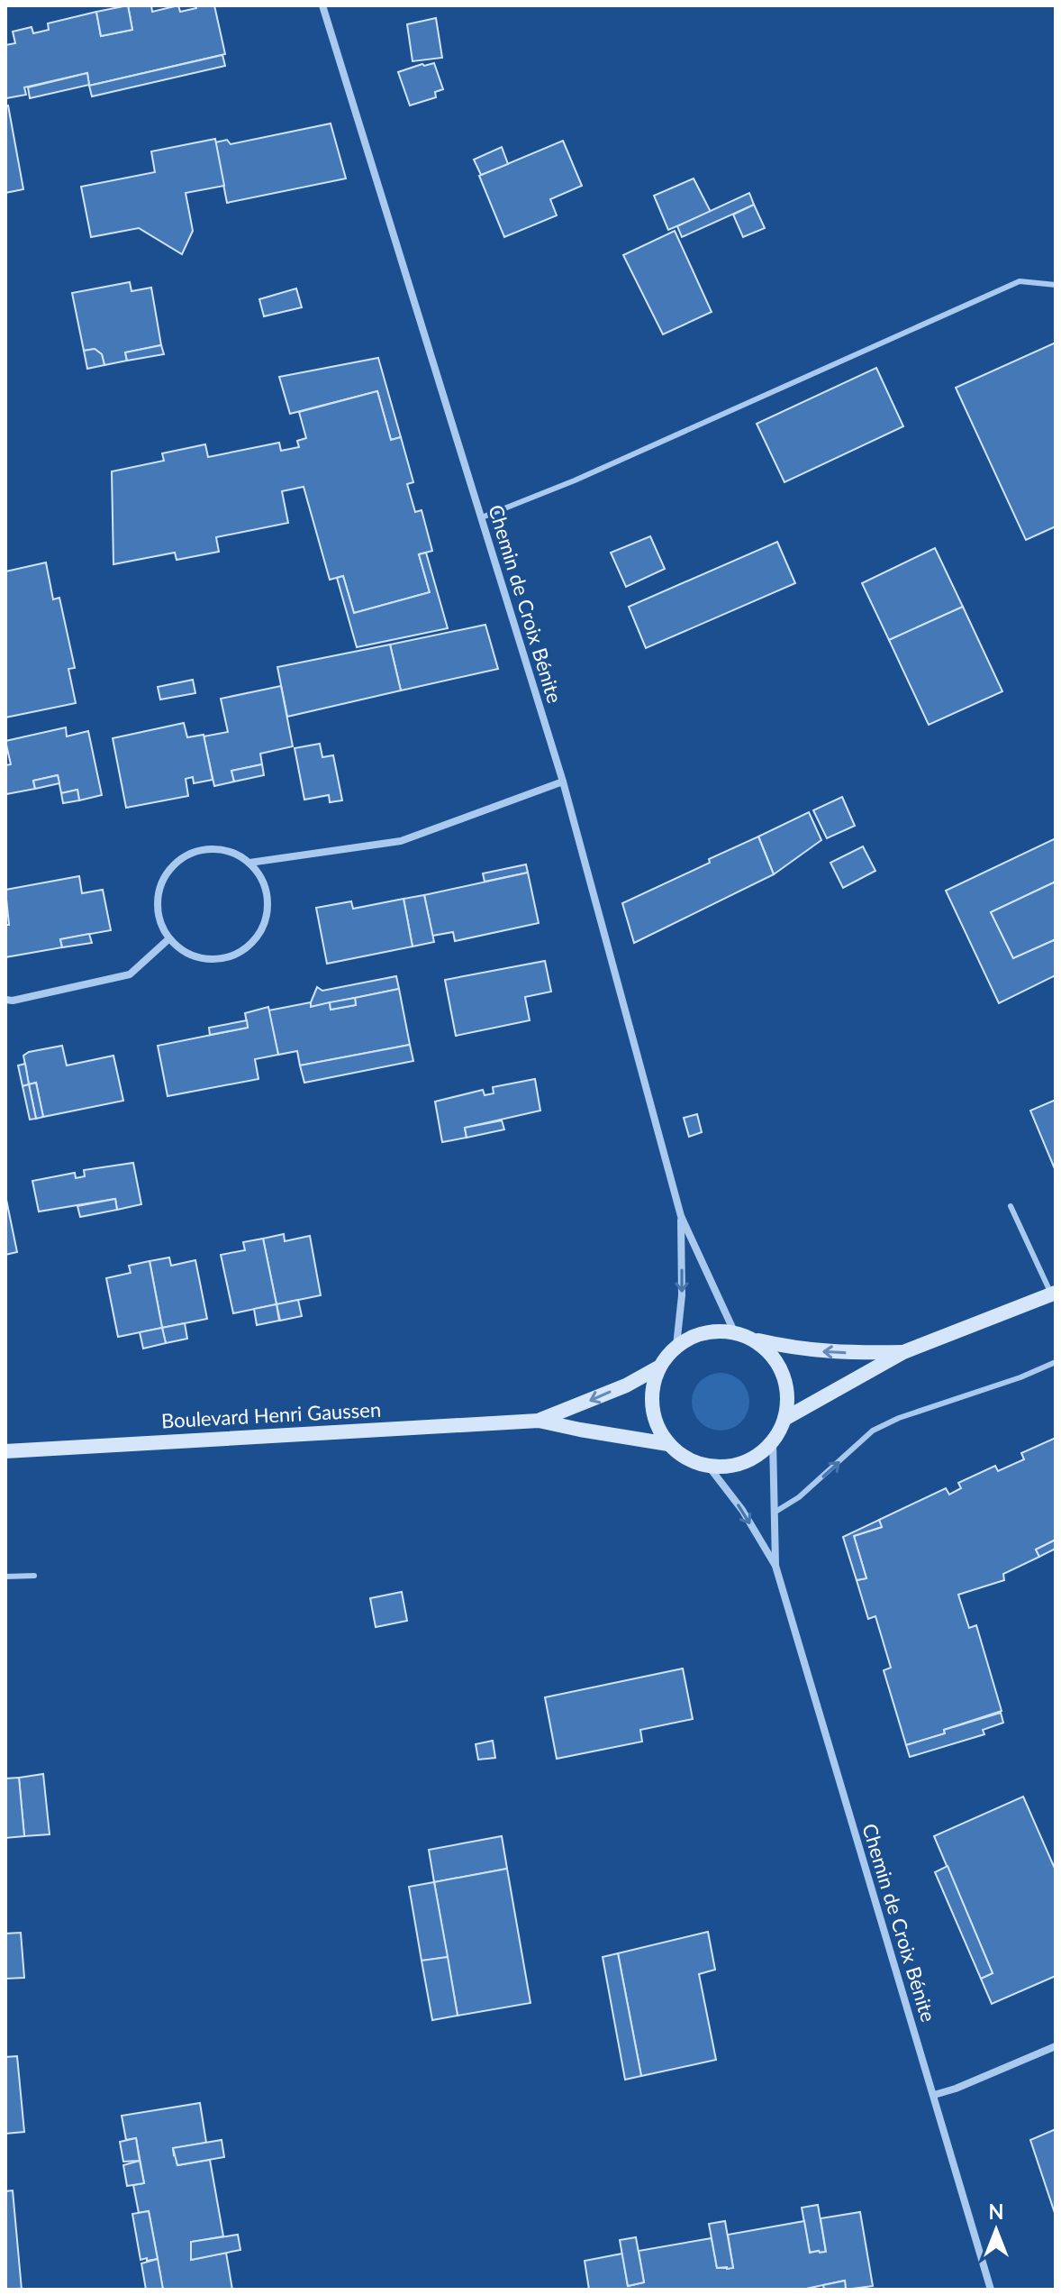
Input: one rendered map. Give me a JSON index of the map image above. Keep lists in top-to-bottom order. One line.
{"streets":{"street":["Chemin de Croix Bénite","Boulevard Henri Gaussen"]},"crossings":[["Chemin de Croix Bénite","Boulevard Henri Gaussen"]],"north":"top"}
